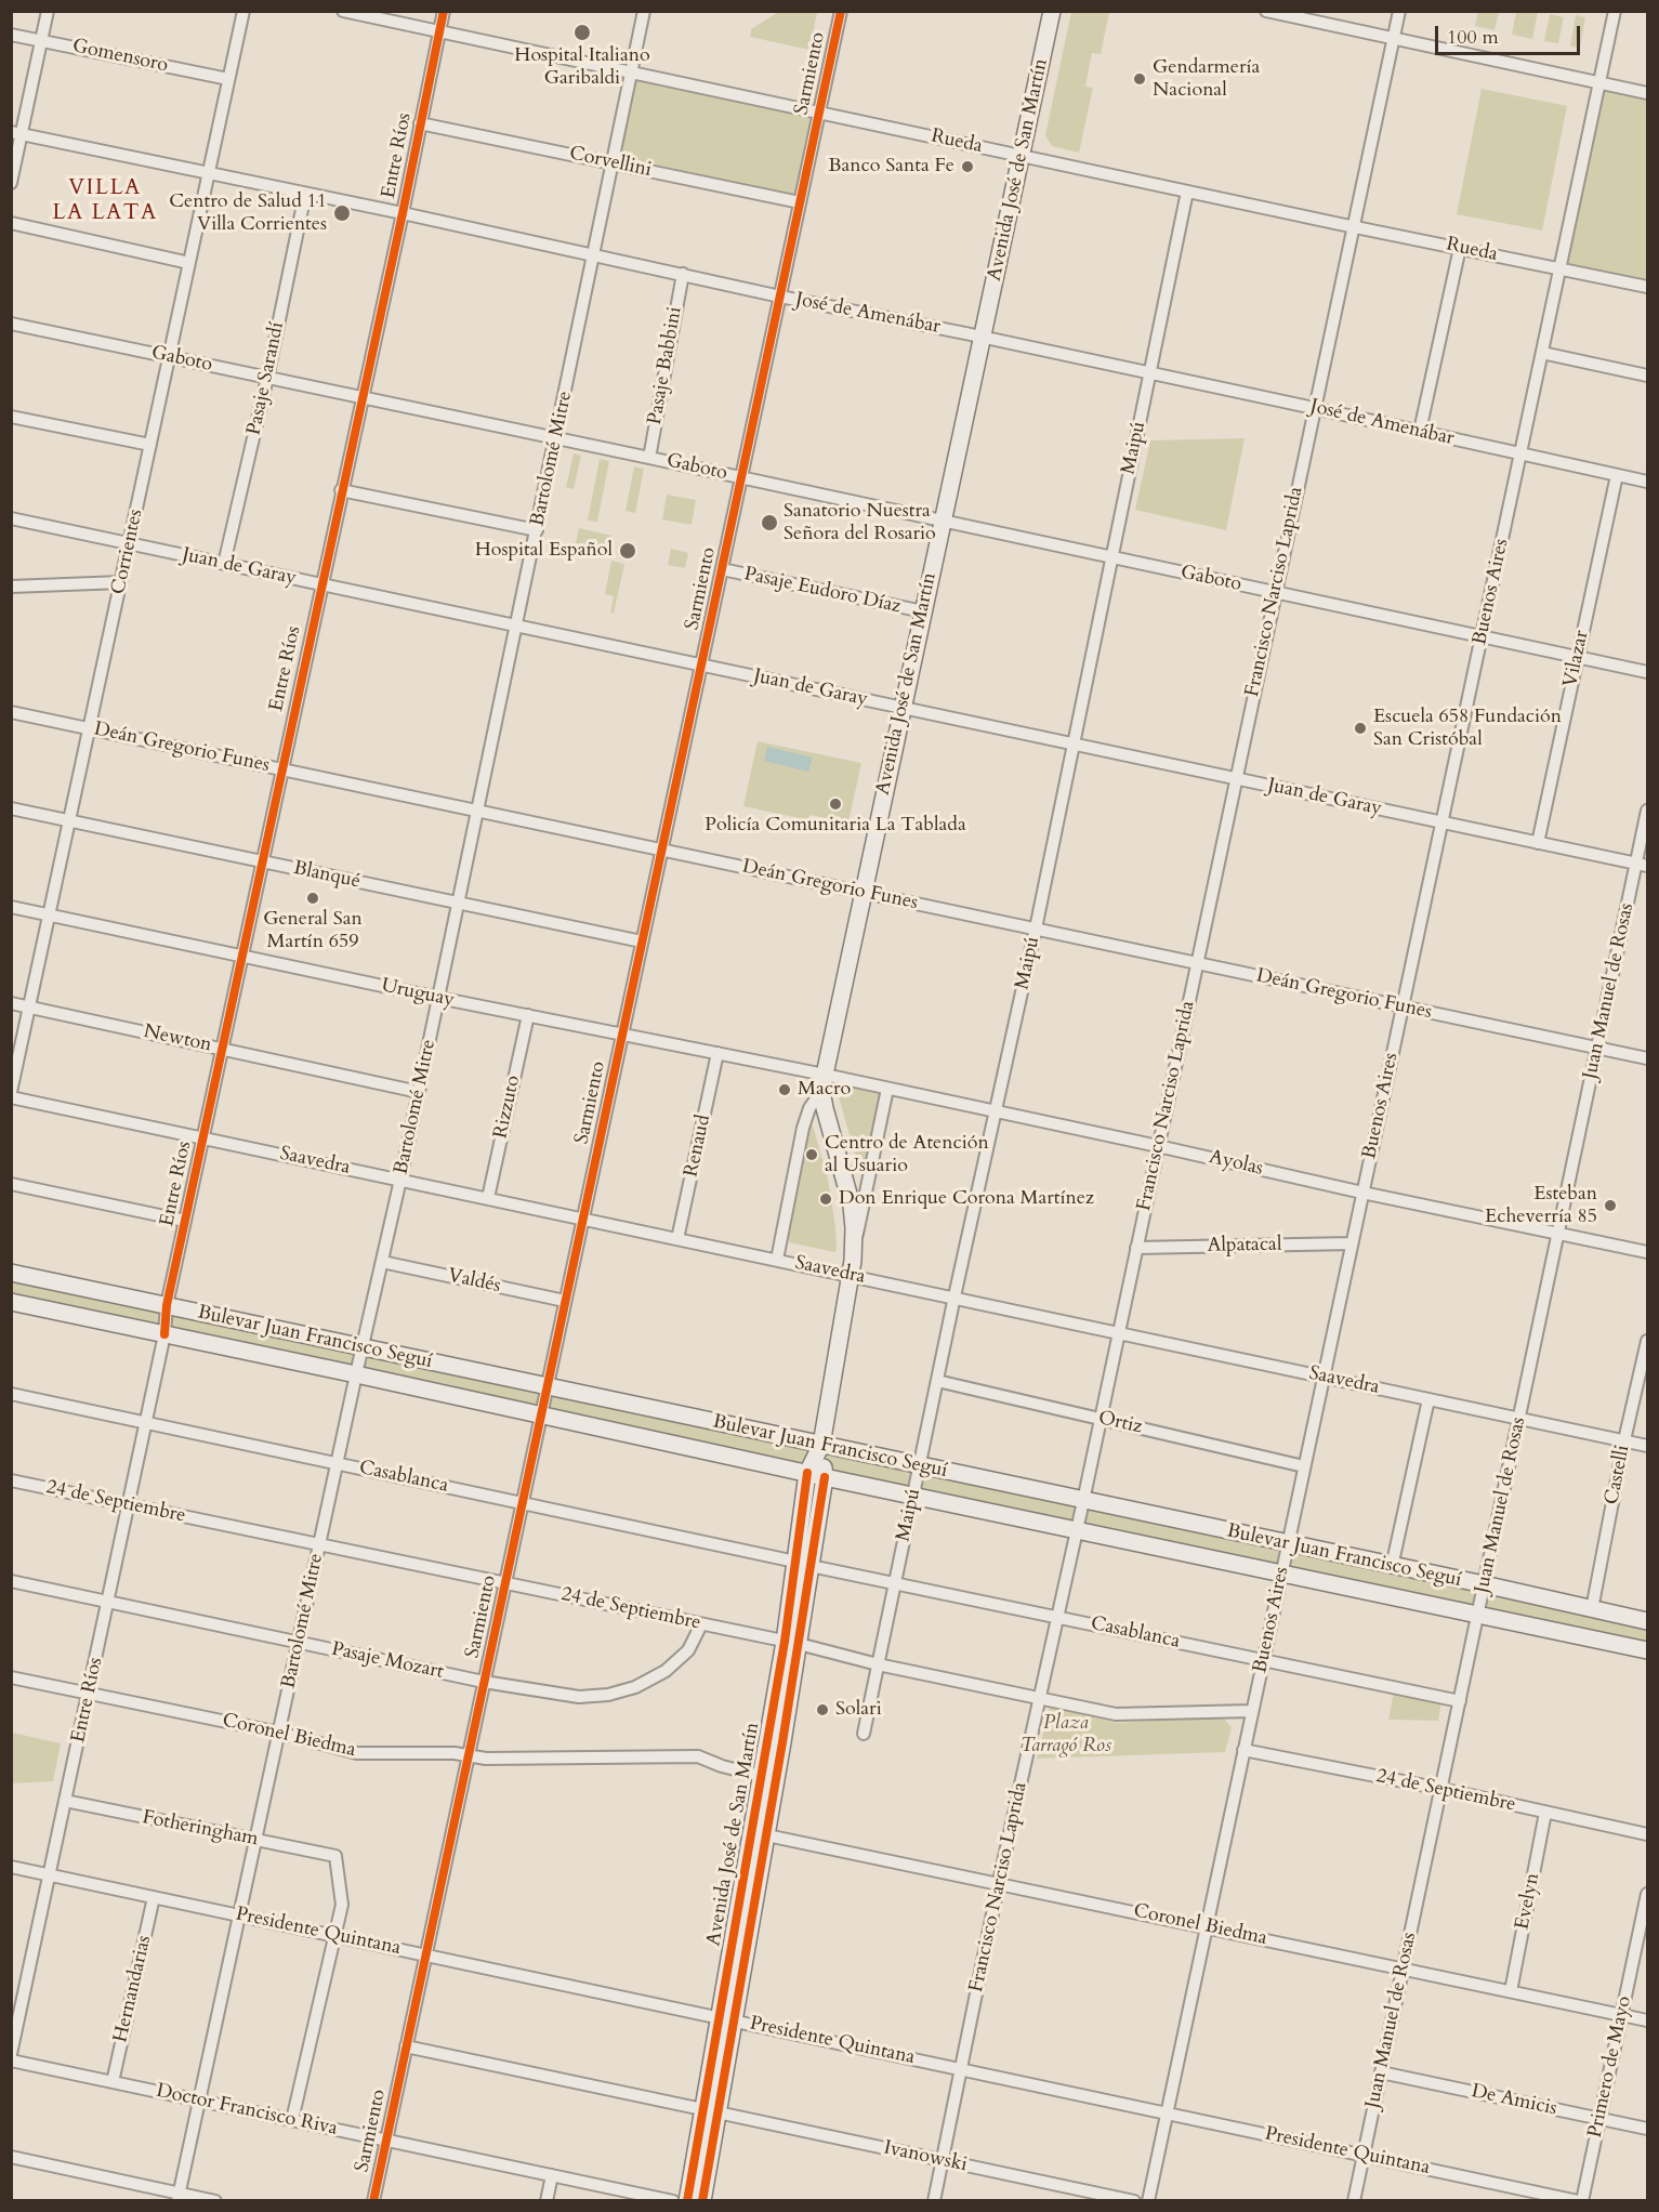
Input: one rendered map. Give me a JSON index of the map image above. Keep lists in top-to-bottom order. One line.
{"streets":{"main road":["Avenida José de San Martín","Bulevar Juan Francisco Seguí"],"street":["Gomensoro","Sarmiento","Rueda","Entre Ríos","Corvellini","José de Amenábar","Gaboto","Pasaje Babbini","Pasaje Sarandí","Maipú","Bartolomé Mitre","Corrientes","Juan de Garay","Pasaje Eudoro Díaz","Francisco Narciso Laprida","Buenos Aires","Vilazar","Deán Gregorio Funes","Blanqué","Juan Manuel de Rosas","Uruguay","Newton","Rizzuto","Renaud","Saavedra","Ayolas","Alpatacal","Valdés","Ortiz","Castelli","Casablanca","24 de Septiembre","Pasaje Mozart","Coronel Biedma","Fotheringham","Evelyn","Presidente Quintana","Hernandarias","Primero de Mayo","De Amicis","Doctor Francisco Riva","Ivanowski"]},"crossings":[["Gomensoro","Corrientes"],["Sarmiento","Rueda"],["Sarmiento","Corvellini"],["Sarmiento","José de Amenábar"],["Sarmiento","Gaboto"],["Sarmiento","Juan de Garay"],["Sarmiento","Pasaje Eudoro Díaz"],["Sarmiento","Deán Gregorio Funes"],["Sarmiento","Blanqué"],["Sarmiento","Uruguay"],["Sarmiento","Saavedra"],["Sarmiento","Valdés"],["Sarmiento","Bulevar Juan Francisco Seguí"],["Sarmiento","Casablanca"],["Sarmiento","24 de Septiembre"],["Sarmiento","Pasaje Mozart"],["Sarmiento","Coronel Biedma"],["Sarmiento","Presidente Quintana"],["Sarmiento","Doctor Francisco Riva"],["Sarmiento","Ivanowski"],["Rueda","Entre Ríos"],["Rueda","Avenida José de San Martín"],["Rueda","Maipú"],["Rueda","Bartolomé Mitre"],["Rueda","Francisco Narciso Laprida"],["Rueda","Buenos Aires"],["Entre Ríos","Corvellini"],["Entre Ríos","José de Amenábar"],["Entre Ríos","Gaboto"],["Entre Ríos","Juan de Garay"],["Entre Ríos","Deán Gregorio Funes"],["Entre Ríos","Blanqué"],["Entre Ríos","Uruguay"],["Entre Ríos","Newton"],["Entre Ríos","Saavedra"],["Entre Ríos","Bulevar Juan Francisco Seguí"],["Entre Ríos","Casablanca"],["Entre Ríos","24 de Septiembre"],["Entre Ríos","Pasaje Mozart"],["Entre Ríos","Coronel Biedma"],["Entre Ríos","Fotheringham"],["Entre Ríos","Presidente Quintana"],["Corvellini","Bartolomé Mitre"],["Avenida José de San Martín","José de Amenábar"],["Avenida José de San Martín","Gaboto"],["Avenida José de San Martín","Juan de Garay"],["Avenida José de San Martín","Pasaje Eudoro Díaz"],["Avenida José de San Martín","Deán Gregorio Funes"],["Avenida José de San Martín","Uruguay"],["Avenida José de San Martín","Saavedra"],["Avenida José de San Martín","Ayolas"],["Avenida José de San Martín","Bulevar Juan Francisco Seguí"],["Avenida José de San Martín","Casablanca"],["Avenida José de San Martín","24 de Septiembre"],["Avenida José de San Martín","Coronel Biedma"],["Avenida José de San Martín","Presidente Quintana"],["Avenida José de San Martín","Ivanowski"],["José de Amenábar","Pasaje Babbini"],["José de Amenábar","Pasaje Sarandí"],["José de Amenábar","Maipú"],["José de Amenábar","Bartolomé Mitre"],["José de Amenábar","Corrientes"],["José de Amenábar","Francisco Narciso Laprida"],["José de Amenábar","Buenos Aires"],["José de Amenábar","Vilazar"],["Gaboto","Pasaje Babbini"],["Gaboto","Pasaje Sarandí"],["Gaboto","Maipú"],["Gaboto","Bartolomé Mitre"],["Gaboto","Corrientes"],["Gaboto","Francisco Narciso Laprida"],["Gaboto","Buenos Aires"],["Gaboto","Vilazar"],["Pasaje Sarandí","Juan de Garay"],["Maipú","Juan de Garay"],["Maipú","Deán Gregorio Funes"],["Maipú","Saavedra"],["Maipú","Ayolas"],["Maipú","Bulevar Juan Francisco Seguí"],["Maipú","Ortiz"],["Maipú","Casablanca"],["Maipú","24 de Septiembre"],["Bartolomé Mitre","Juan de Garay"],["Bartolomé Mitre","Deán Gregorio Funes"],["Bartolomé Mitre","Blanqué"],["Bartolomé Mitre","Uruguay"],["Bartolomé Mitre","Newton"],["Bartolomé Mitre","Saavedra"],["Bartolomé Mitre","Valdés"],["Bartolomé Mitre","Bulevar Juan Francisco Seguí"],["Bartolomé Mitre","Casablanca"],["Bartolomé Mitre","24 de Septiembre"],["Bartolomé Mitre","Pasaje Mozart"],["Bartolomé Mitre","Coronel Biedma"],["Bartolomé Mitre","Fotheringham"],["Bartolomé Mitre","Presidente Quintana"],["Bartolomé Mitre","Doctor Francisco Riva"],["Corrientes","Juan de Garay"],["Corrientes","Deán Gregorio Funes"],["Corrientes","Blanqué"],["Corrientes","Uruguay"],["Corrientes","Newton"],["Juan de Garay","Francisco Narciso Laprida"],["Juan de Garay","Buenos Aires"],["Juan de Garay","Vilazar"],["Juan de Garay","Juan Manuel de Rosas"],["Francisco Narciso Laprida","Deán Gregorio Funes"],["Francisco Narciso Laprida","Saavedra"],["Francisco Narciso Laprida","Ayolas"],["Francisco Narciso Laprida","Alpatacal"],["Francisco Narciso Laprida","Bulevar Juan Francisco Seguí"],["Francisco Narciso Laprida","Ortiz"],["Francisco Narciso Laprida","Casablanca"],["Francisco Narciso Laprida","24 de Septiembre"],["Francisco Narciso Laprida","Coronel Biedma"],["Francisco Narciso Laprida","Presidente Quintana"],["Francisco Narciso Laprida","Ivanowski"],["Buenos Aires","Deán Gregorio Funes"],["Buenos Aires","Saavedra"],["Buenos Aires","Ayolas"],["Buenos Aires","Alpatacal"],["Buenos Aires","Bulevar Juan Francisco Seguí"],["Buenos Aires","Ortiz"],["Buenos Aires","Casablanca"],["Buenos Aires","24 de Septiembre"],["Buenos Aires","Coronel Biedma"],["Buenos Aires","Presidente Quintana"],["Deán Gregorio Funes","Juan Manuel de Rosas"],["Juan Manuel de Rosas","Saavedra"],["Juan Manuel de Rosas","Ayolas"],["Juan Manuel de Rosas","Bulevar Juan Francisco Seguí"],["Juan Manuel de Rosas","Casablanca"],["Juan Manuel de Rosas","24 de Septiembre"],["Juan Manuel de Rosas","Coronel Biedma"],["Juan Manuel de Rosas","Presidente Quintana"],["Juan Manuel de Rosas","De Amicis"],["Uruguay","Rizzuto"],["Uruguay","Renaud"],["Uruguay","Ayolas"],["Rizzuto","Saavedra"],["Renaud","Saavedra"],["Saavedra","Castelli"],["Bulevar Juan Francisco Seguí","Castelli"],["24 de Septiembre","Pasaje Mozart"],["24 de Septiembre","Evelyn"],["Coronel Biedma","Evelyn"],["Coronel Biedma","Primero de Mayo"],["Fotheringham","Presidente Quintana"],["Presidente Quintana","Hernandarias"],["Presidente Quintana","Primero de Mayo"],["Hernandarias","Doctor Francisco Riva"],["Primero de Mayo","De Amicis"]],"districts":["VILLA LA LATA"],"parks":["Plaza Tarragó Ros"],"places":["Hospital Italiano Garibaldi","Gendarmería Nacional","Banco Santa Fe","Centro de Salud 11 Villa Corrientes","Sanatorio Nuestra Señora del Rosario","Hospital Español","Escuela 658 Fundación San Cristóbal","Policía Comunitaria La Tablada","General San Martín 659","Macro","Centro de Atención al Usuario","Don Enrique Corona Martínez","Esteban Echeverría 85","Solari"],"scale_bar":"100 m"}
